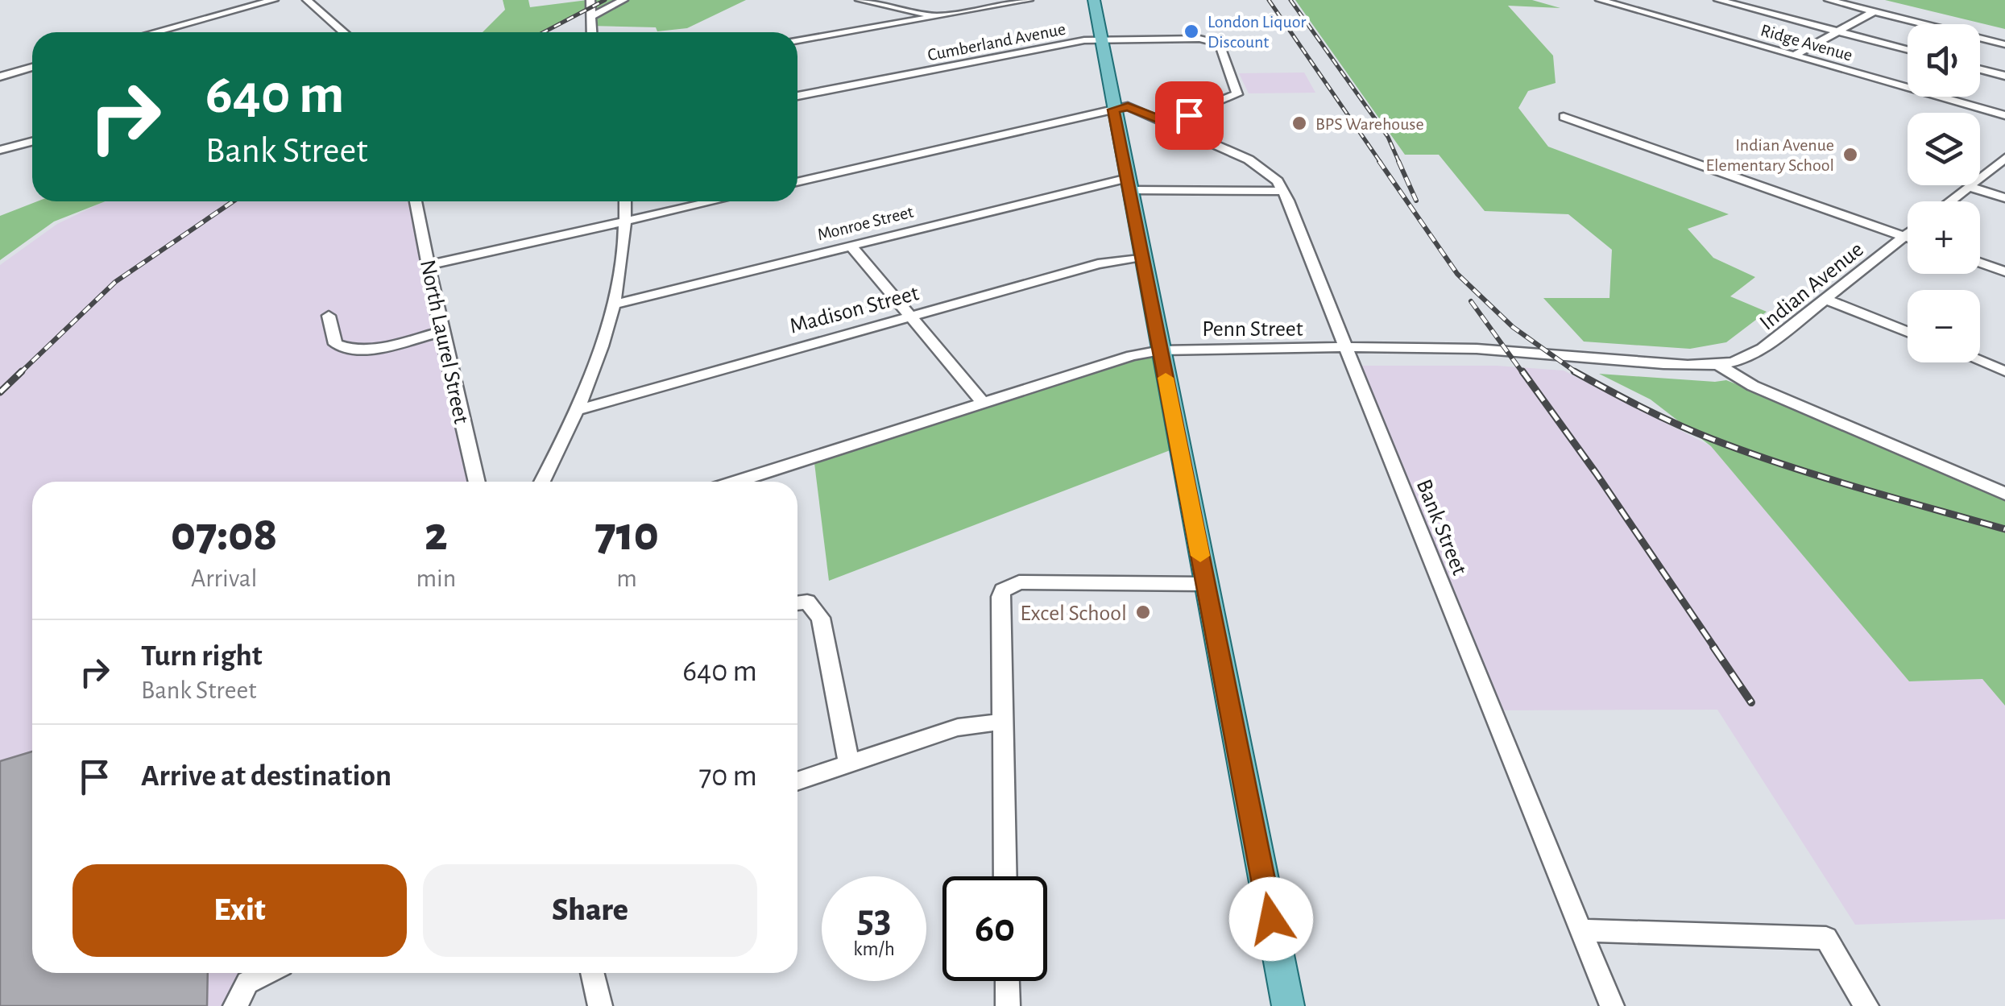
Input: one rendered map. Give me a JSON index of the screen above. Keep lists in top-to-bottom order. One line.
{"streets":{"street":["Cumberland Avenue","Ridge Avenue","Monroe Street","Indian Avenue","Madison Street","Penn Street","North Laurel Street","Bank Street"]},"crossings":[["Cumberland Avenue","Bank Street"],["Monroe Street","Bank Street"],["Indian Avenue","Penn Street"],["Penn Street","Bank Street"]],"places":["London Liquor Discount","BPS Warehouse","Indian Avenue Elementary School","Excel School"],"page":{"map_buttons":["+","−"],"turn":["640 m","Bank Street"],"eta":["07:08","Arrival","2","min","710","m"],"list":[{"name":"Turn right","note":"Bank Street","value":"640 m"},{"name":"Arrive at destination","value":"70 m"}],"buttons":["Exit","Share"],"speed":"53 km/h","limit":"60"}}
